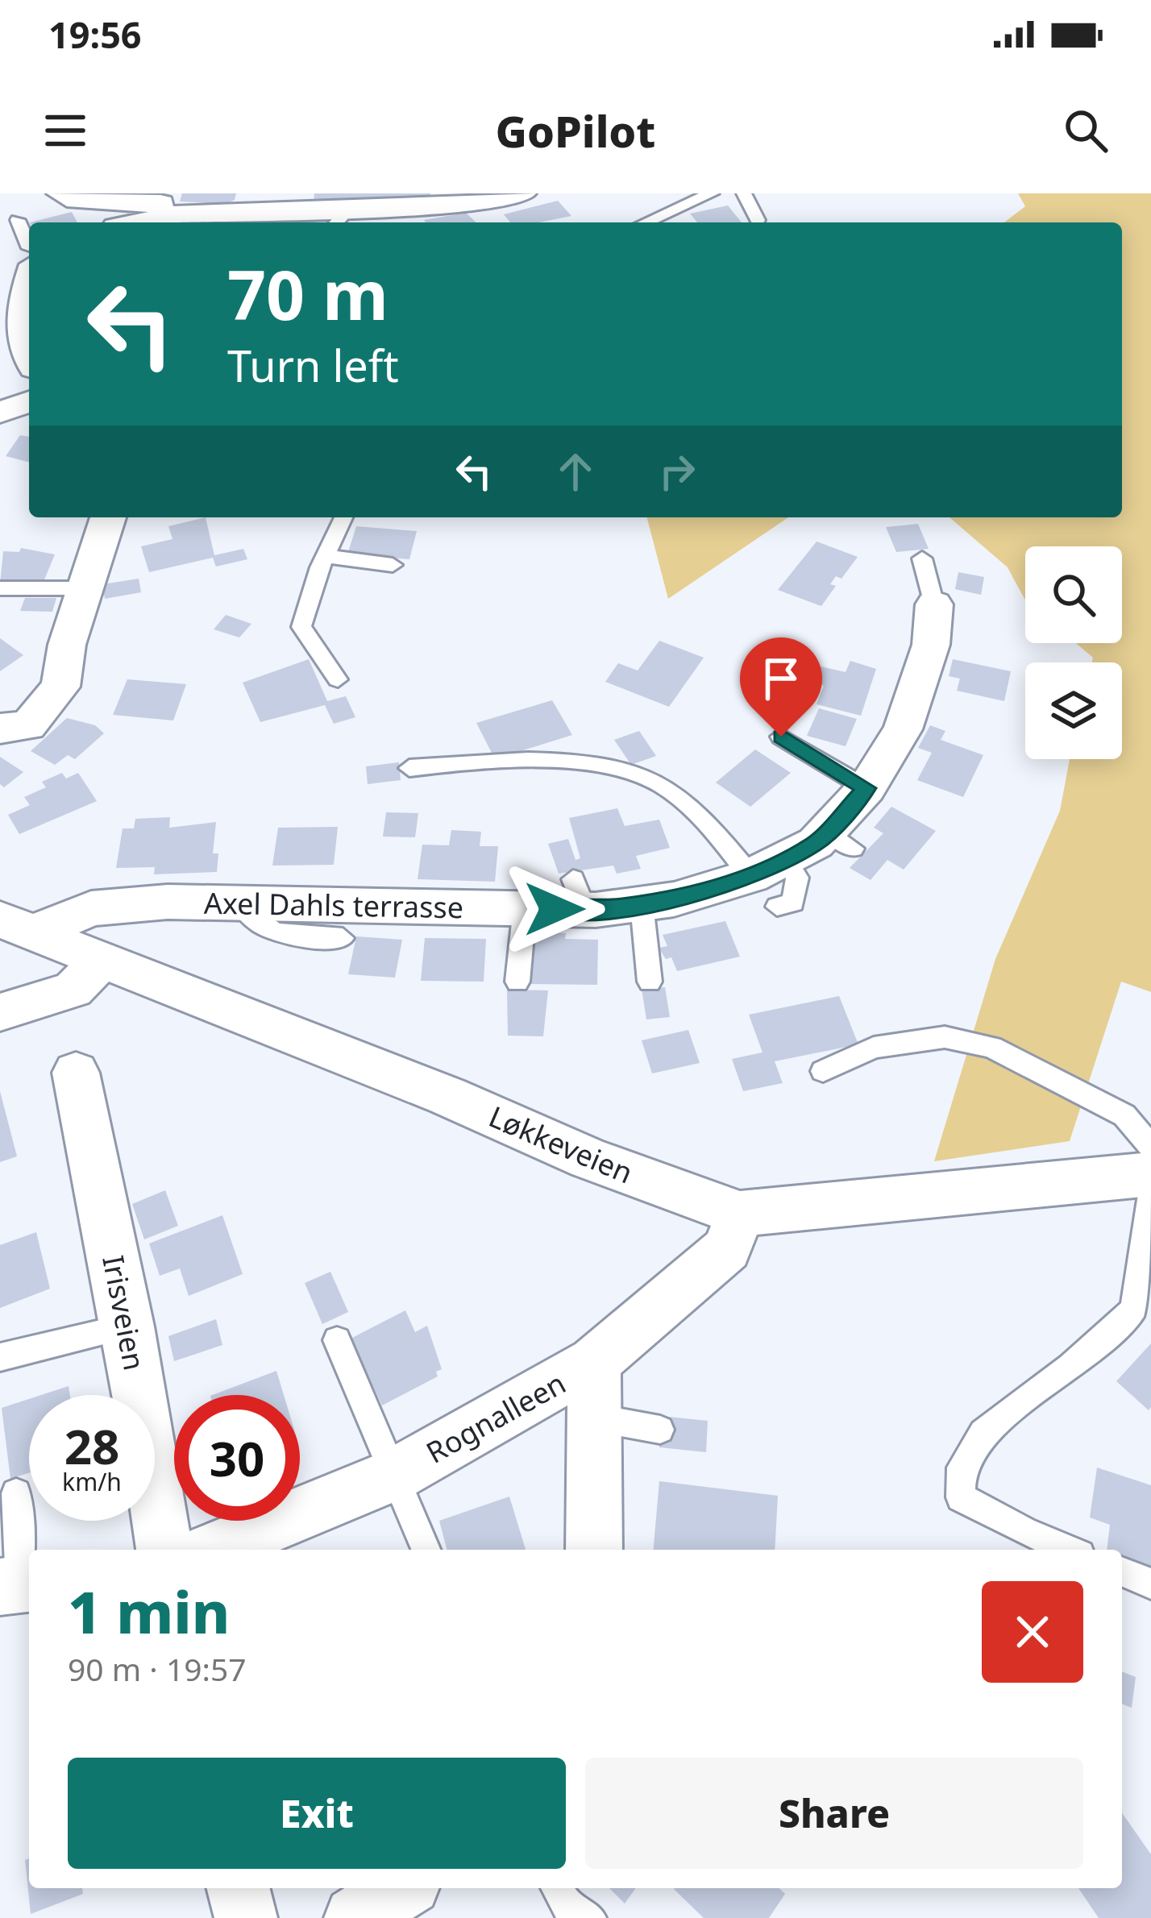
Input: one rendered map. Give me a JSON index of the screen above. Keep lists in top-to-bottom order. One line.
{"streets":{"street":["Axel Dahls terrasse","Løkkeveien","Irisveien","Rognalleen"]},"crossings":[["Axel Dahls terrasse","Løkkeveien"],["Løkkeveien","Rognalleen"]],"page":{"status":"19:56","header":"GoPilot","turn":["70 m","Turn left"],"speed":"28 km/h","limit":"30","heading":["1 min","90 m · 19:57"],"buttons":["Exit","Share"]}}
